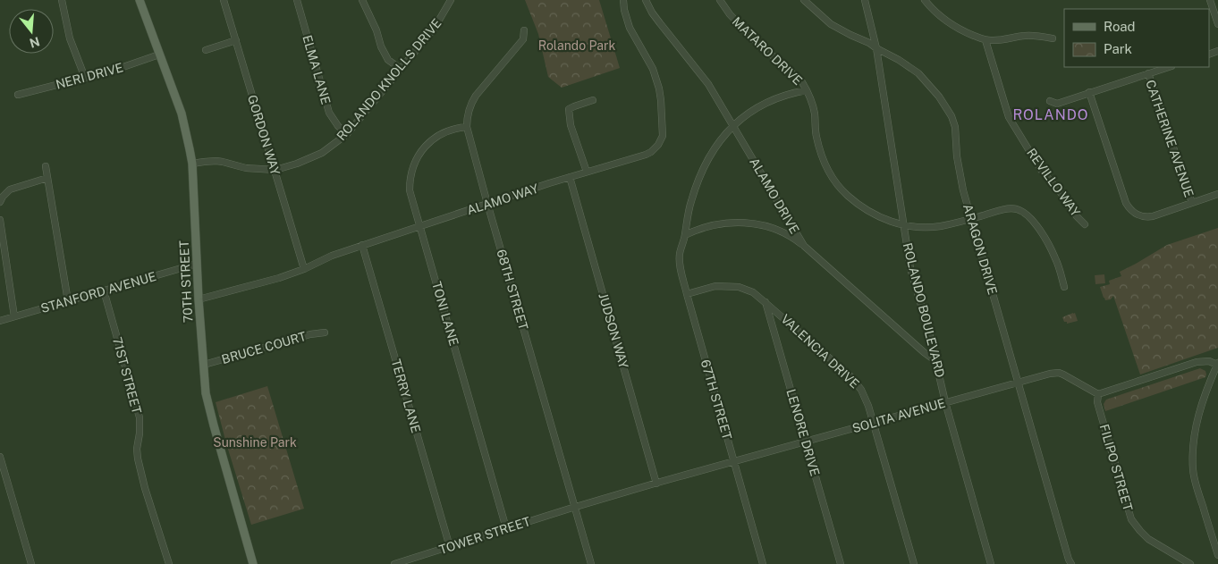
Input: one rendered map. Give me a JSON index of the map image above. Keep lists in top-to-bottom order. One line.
{"streets":{"main road":["70TH STREET"],"street":["MATARO DRIVE","ELMA LANE","NERI DRIVE","ROLANDO KNOLLS DRIVE","GORDON WAY","CATHERINE AVENUE","REVILLO WAY","ALAMO DRIVE","ALAMO WAY","ARAGON DRIVE","68TH STREET","STANFORD AVENUE","ROLANDO BOULEVARD","TONI LANE","JUDSON WAY","BRUCE COURT","VALENCIA DRIVE","71ST STREET","TERRY LANE","67TH STREET","SOLITA AVENUE","LENORE DRIVE","FILIPO STREET","TOWER STREET"]},"crossings":[["MATARO DRIVE","ARAGON DRIVE"],["MATARO DRIVE","ROLANDO BOULEVARD"],["MATARO DRIVE","67TH STREET"],["ELMA LANE","ROLANDO KNOLLS DRIVE"],["NERI DRIVE","70TH STREET"],["ROLANDO KNOLLS DRIVE","GORDON WAY"],["ROLANDO KNOLLS DRIVE","70TH STREET"],["GORDON WAY","ALAMO WAY"],["ALAMO DRIVE","ROLANDO BOULEVARD"],["ALAMO DRIVE","67TH STREET"],["ALAMO WAY","70TH STREET"],["ALAMO WAY","68TH STREET"],["ALAMO WAY","TONI LANE"],["ALAMO WAY","JUDSON WAY"],["ALAMO WAY","TERRY LANE"],["ARAGON DRIVE","ROLANDO BOULEVARD"],["ARAGON DRIVE","SOLITA AVENUE"],["70TH STREET","STANFORD AVENUE"],["70TH STREET","BRUCE COURT"],["68TH STREET","TONI LANE"],["68TH STREET","SOLITA AVENUE"],["68TH STREET","TOWER STREET"],["STANFORD AVENUE","71ST STREET"],["ROLANDO BOULEVARD","SOLITA AVENUE"],["TONI LANE","TOWER STREET"],["JUDSON WAY","SOLITA AVENUE"],["VALENCIA DRIVE","67TH STREET"],["VALENCIA DRIVE","SOLITA AVENUE"],["VALENCIA DRIVE","LENORE DRIVE"],["TERRY LANE","TOWER STREET"],["67TH STREET","SOLITA AVENUE"],["SOLITA AVENUE","LENORE DRIVE"],["SOLITA AVENUE","FILIPO STREET"],["SOLITA AVENUE","TOWER STREET"]],"districts":["ROLANDO"],"parks":["Rolando Park","Sunshine Park"],"legend":["Road","Park"],"north":"bottom"}
